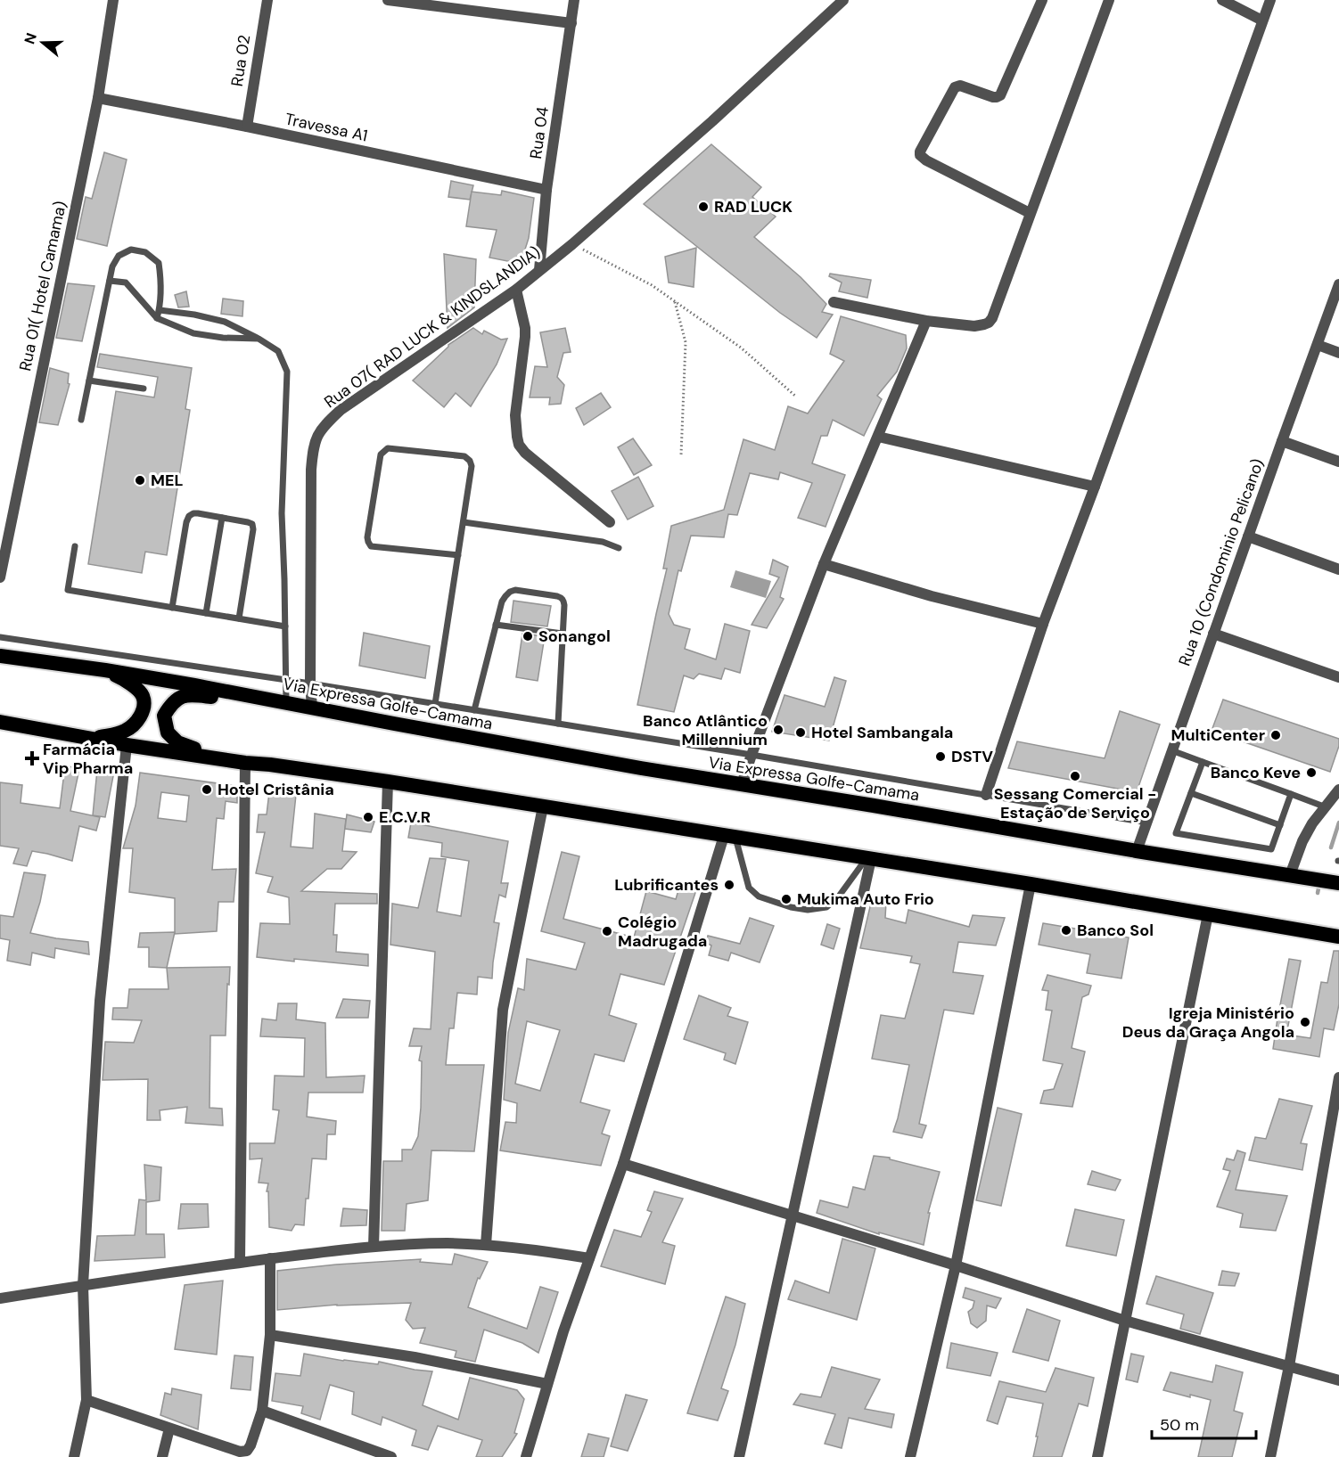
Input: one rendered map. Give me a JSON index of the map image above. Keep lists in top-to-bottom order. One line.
{"streets":{"highway":["Via Expressa Golfe-Camama"],"street":["Rua 02","Travessa A1","Rua 04","Rua 01( Hotel Camama)","Rua 07( RAD LUCK & KINDSLANDIA)","Rua 10 (Condominio Pelicano)"]},"crossings":[["Rua 02","Travessa A1"],["Travessa A1","Rua 04"],["Travessa A1","Rua 01( Hotel Camama)"],["Rua 04","Rua 07( RAD LUCK & KINDSLANDIA)"],["Rua 07( RAD LUCK & KINDSLANDIA)","Via Expressa Golfe-Camama"],["Rua 10 (Condominio Pelicano)","Via Expressa Golfe-Camama"]],"places":{"other":["RAD LUCK","MEL","Sonangol","Banco Atlântico Millennium","Hotel Sambangala","MultiCenter","DSTV","Banco Keve","Sessang Comercial - Estação de Serviço","Hotel Cristânia","E.C.V.R","Lubrificantes","Mukima Auto Frio","Banco Sol","Colégio Madrugada","Igreja Ministério Deus da Graça Angola"],"health":["Farmácia Vip Pharma"]},"scale_bar":"50 m","north":"left"}
